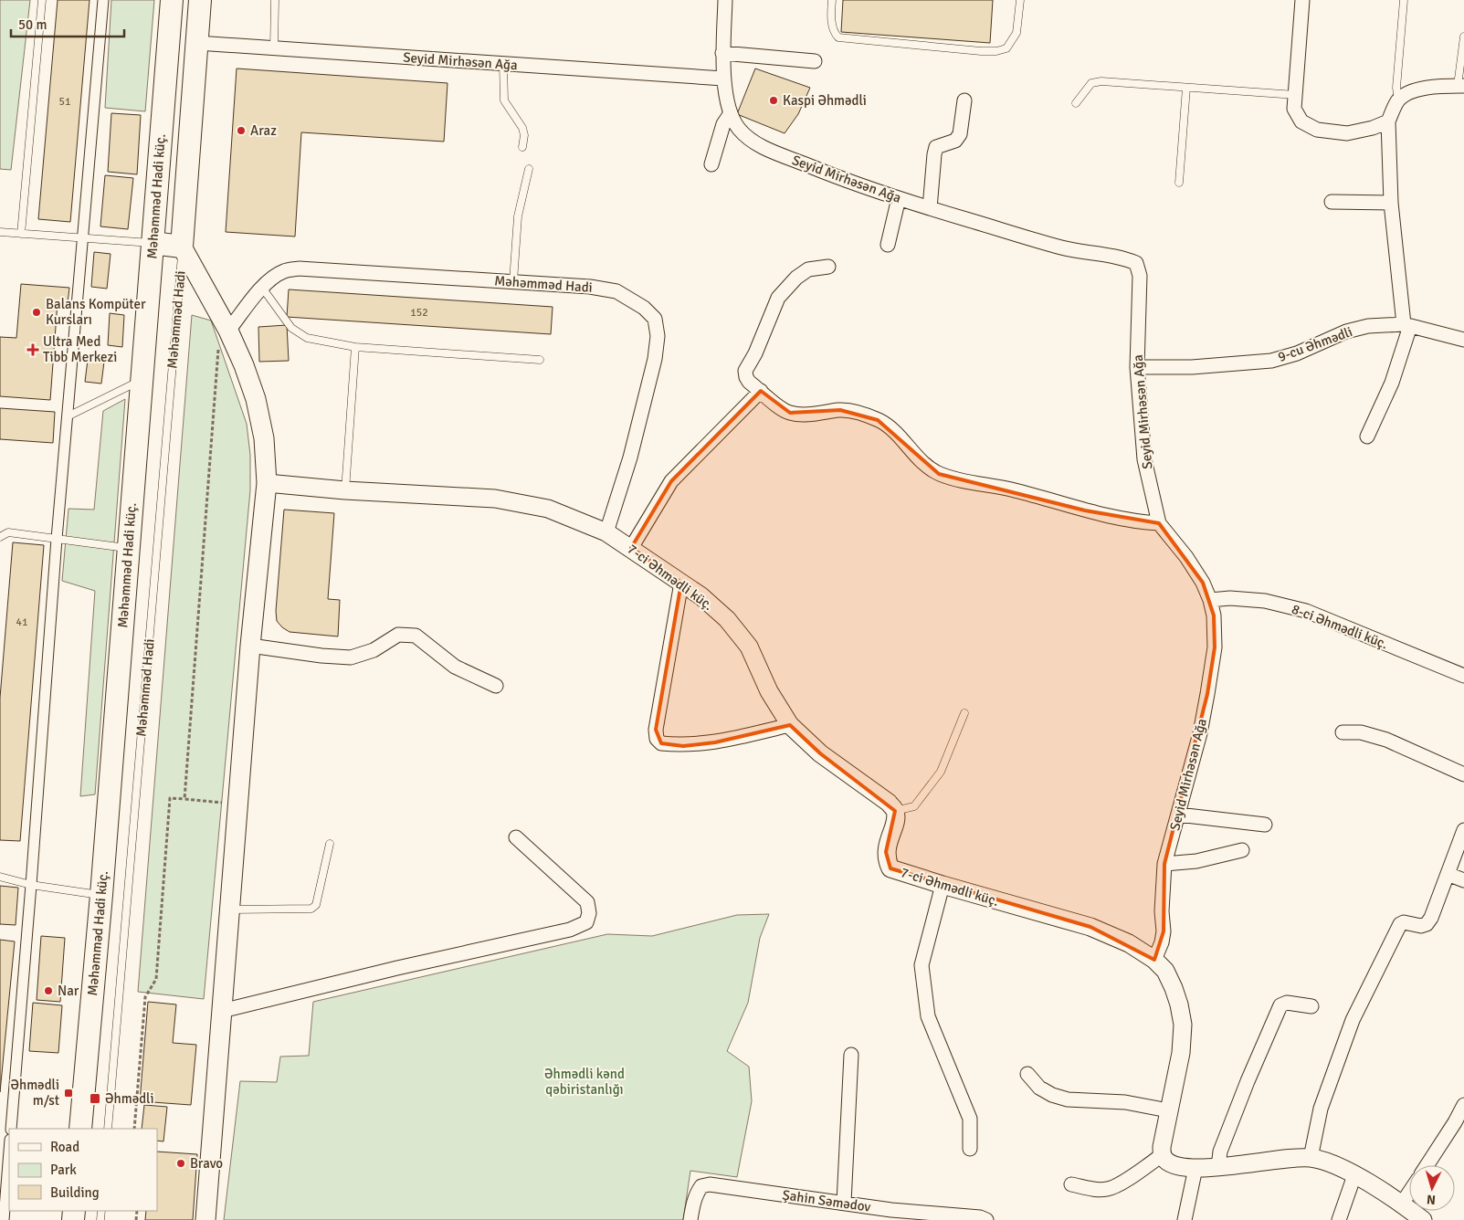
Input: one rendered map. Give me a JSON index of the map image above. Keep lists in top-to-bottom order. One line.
{"streets":{"main road":["Məhəmməd Hadi küç."],"street":["Seyid Mirhəsən Ağa","Məhəmməd Hadi","9-cu Əhmədli","7-ci Əhmədli küç.","8-ci Əhmədli küç.","Şahin Səmədov"]},"crossings":[["Seyid Mirhəsən Ağa","9-cu Əhmədli"],["Seyid Mirhəsən Ağa","7-ci Əhmədli küç."],["Seyid Mirhəsən Ağa","8-ci Əhmədli küç."],["Məhəmməd Hadi","7-ci Əhmədli küç."]],"parks":["Əhmədli kənd qəbiristanlığı"],"places":{"other":["Kaspi Əhmədli","Araz","Balans Kompüter Kursları","Nar","Bravo"],"health":["Ultra Med Tibb Merkezi"],"transit":["Əhmədli m/st","Əhmədli"]},"house_numbers":["51","152","41"],"legend":["Road","Park","Building"],"scale_bar":"50 m","north":"bottom"}
